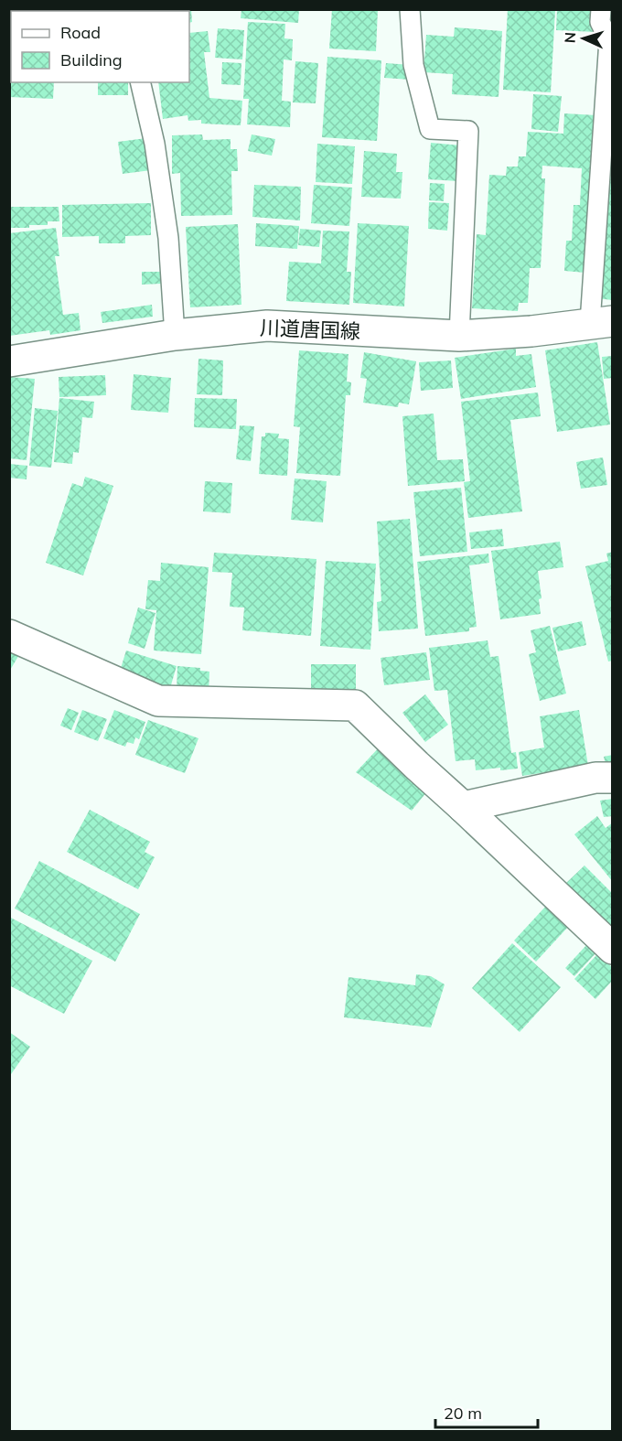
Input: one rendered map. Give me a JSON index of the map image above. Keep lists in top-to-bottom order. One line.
{"streets":{"street":["川道唐国線"]},"legend":["Road","Building"],"scale_bar":"20 m","north":"left"}
